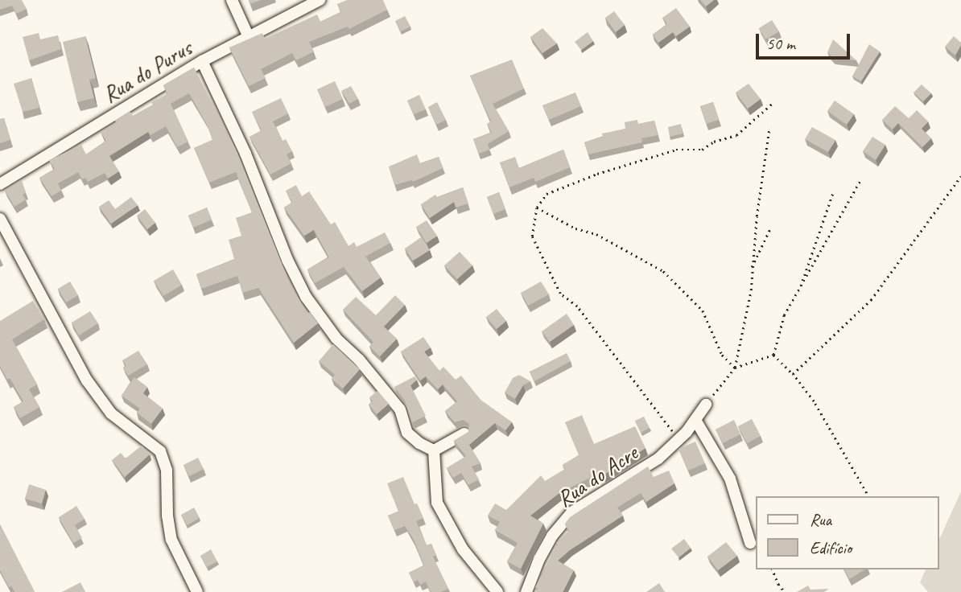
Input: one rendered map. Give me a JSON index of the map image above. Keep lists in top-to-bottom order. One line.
{"streets":{"street":["Rua do Purus","Rua do Acre"]},"legend":["Rua","Edifício"],"scale_bar":"50 m"}
